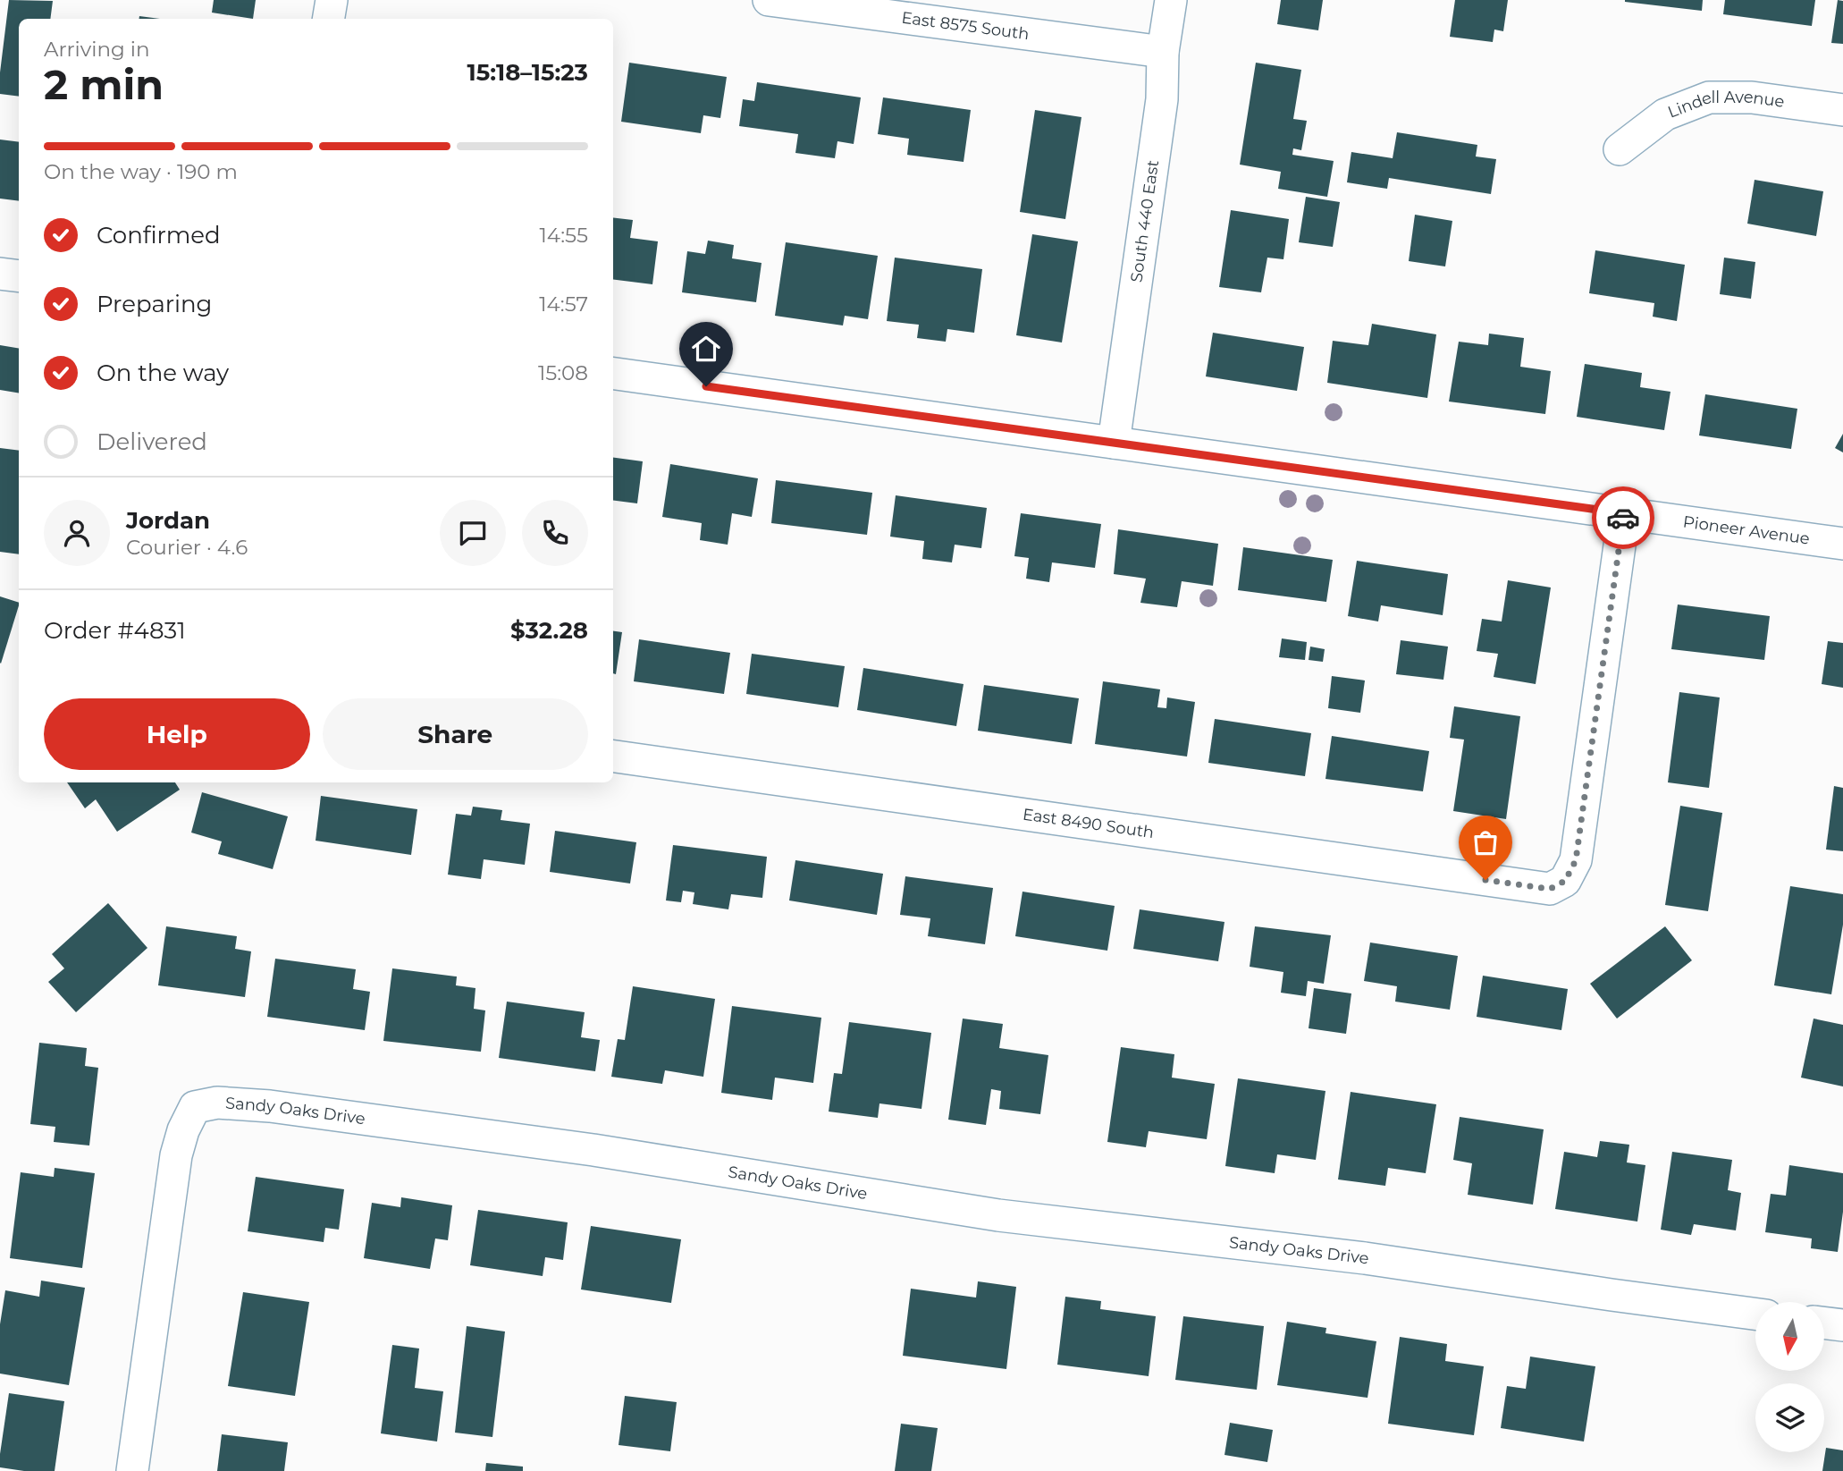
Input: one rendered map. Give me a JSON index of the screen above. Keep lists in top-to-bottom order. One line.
{"streets":{"street":["East 8575 South","Lindell Avenue","South 440 East","Pioneer Avenue","East 8490 South","Sandy Oaks Drive"]},"crossings":[["East 8575 South","South 440 East"],["South 440 East","Pioneer Avenue"],["Pioneer Avenue","East 8490 South"]],"north":"bottom","page":{"heading":["2 min","Arriving in","15:18–15:23"],"panel":["Jordan","Courier · 4.6","Order #4831","$32.28"],"bar":"On the way · 190 m","list":[["Confirmed","14:55"],["Preparing","14:57"],["On the way","15:08"],"Delivered"],"buttons":["Help","Share"]}}
